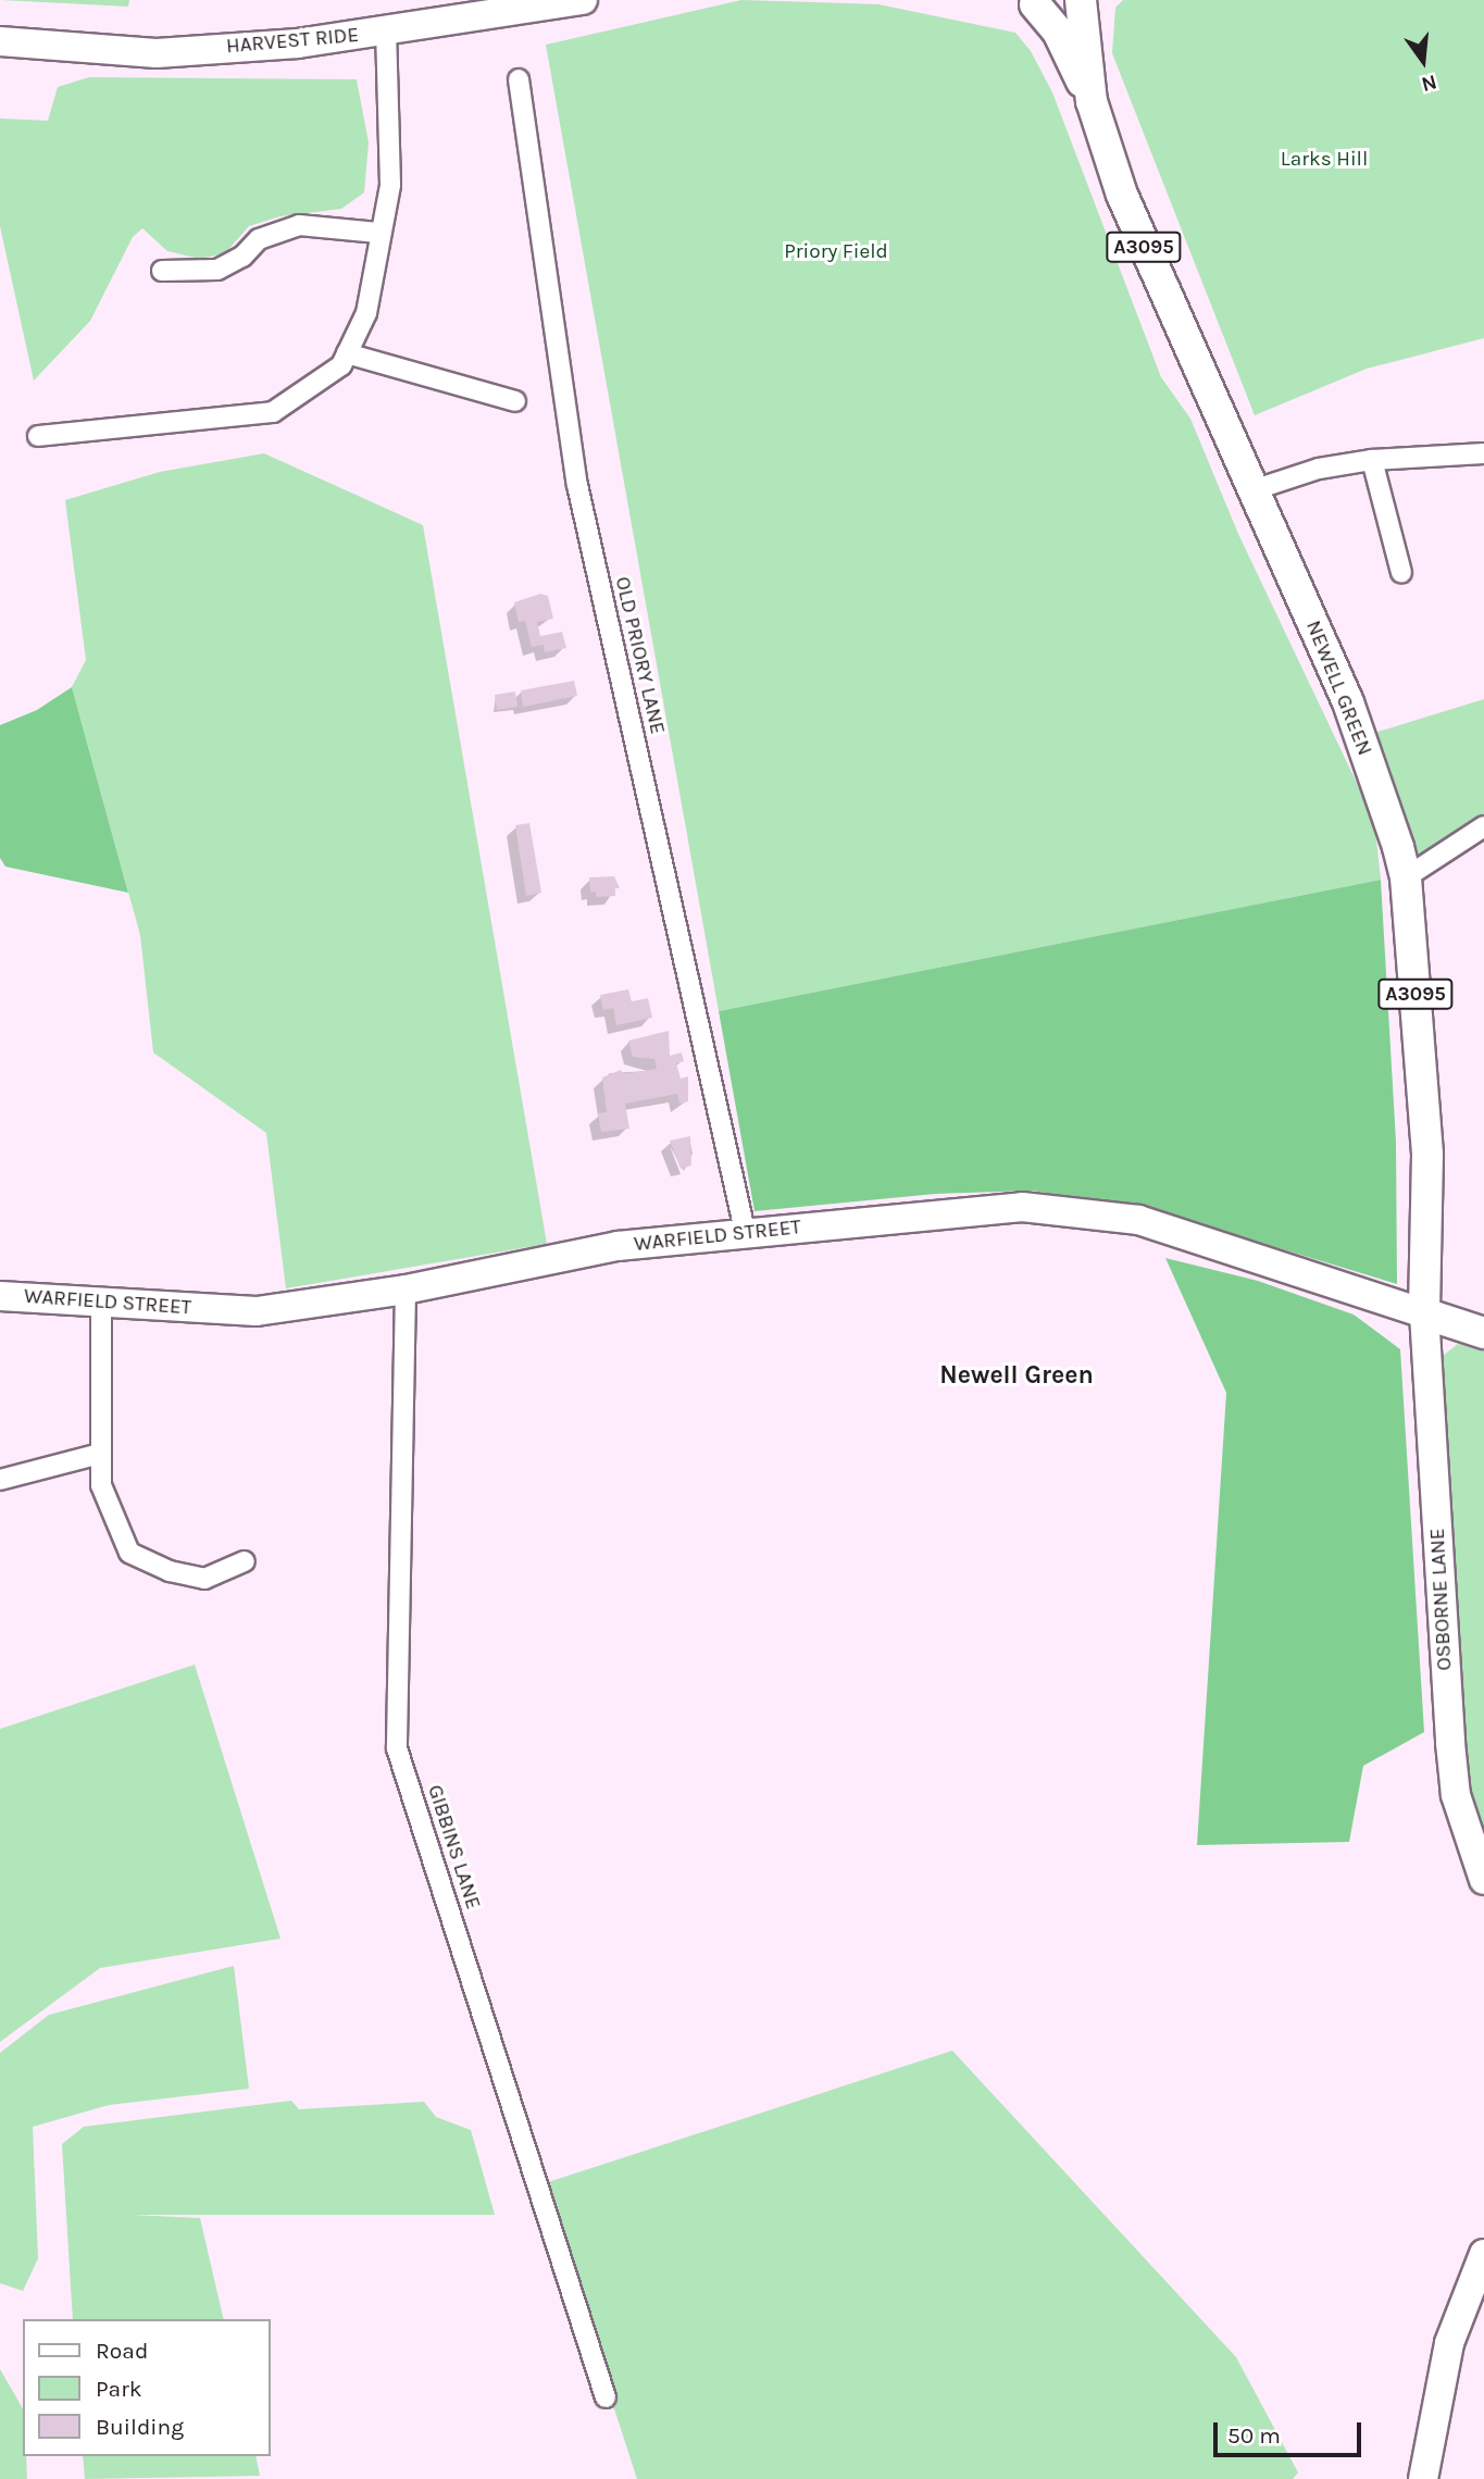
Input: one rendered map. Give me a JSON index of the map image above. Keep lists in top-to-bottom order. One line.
{"streets":{"main road":["HARVEST RIDE","A3095","NEWELL GREEN","WARFIELD STREET","OSBORNE LANE"],"street":["OLD PRIORY LANE","GIBBINS LANE"]},"crossings":[["OLD PRIORY LANE","WARFIELD STREET"],["NEWELL GREEN","WARFIELD STREET"],["NEWELL GREEN","OSBORNE LANE"],["WARFIELD STREET","OSBORNE LANE"],["WARFIELD STREET","GIBBINS LANE"]],"districts":["Newell Green"],"parks":["Larks Hill","Priory Field"],"legend":["Road","Park","Building"],"scale_bar":"50 m","north":"bottom"}
